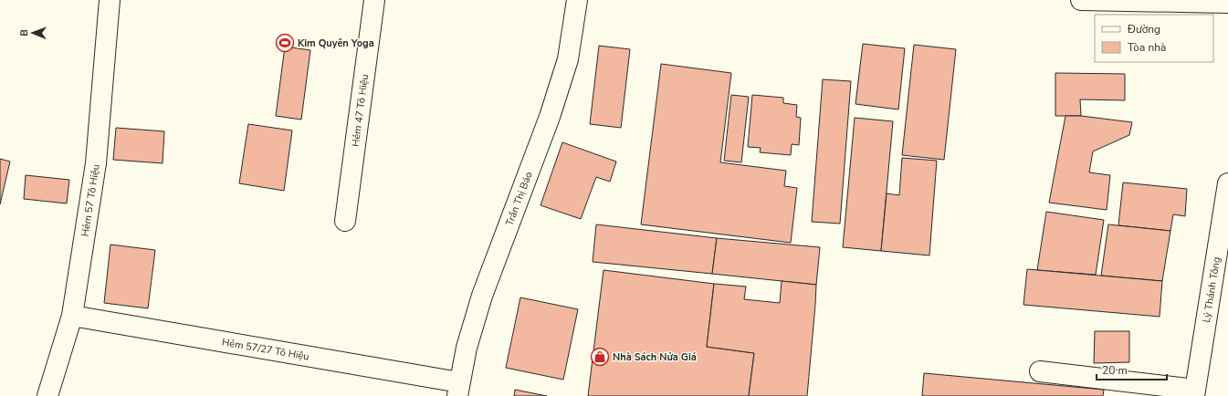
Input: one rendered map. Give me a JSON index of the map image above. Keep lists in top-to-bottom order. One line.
{"streets":{"street":["Hẻm 47 Tô Hiệu","Trần Thị Báo","Hẻm 57 Tô Hiệu","Lý Thánh Tông","Hẻm 57/27 Tô Hiệu"]},"crossings":[["Trần Thị Báo","Hẻm 57/27 Tô Hiệu"],["Hẻm 57 Tô Hiệu","Hẻm 57/27 Tô Hiệu"]],"places":{"sports":["Kim Quyên Yoga"],"shop":["Nhà Sách Nửa Giá"]},"legend":["Đường","Tòa nhà"],"scale_bar":"20 m","north":"left"}
